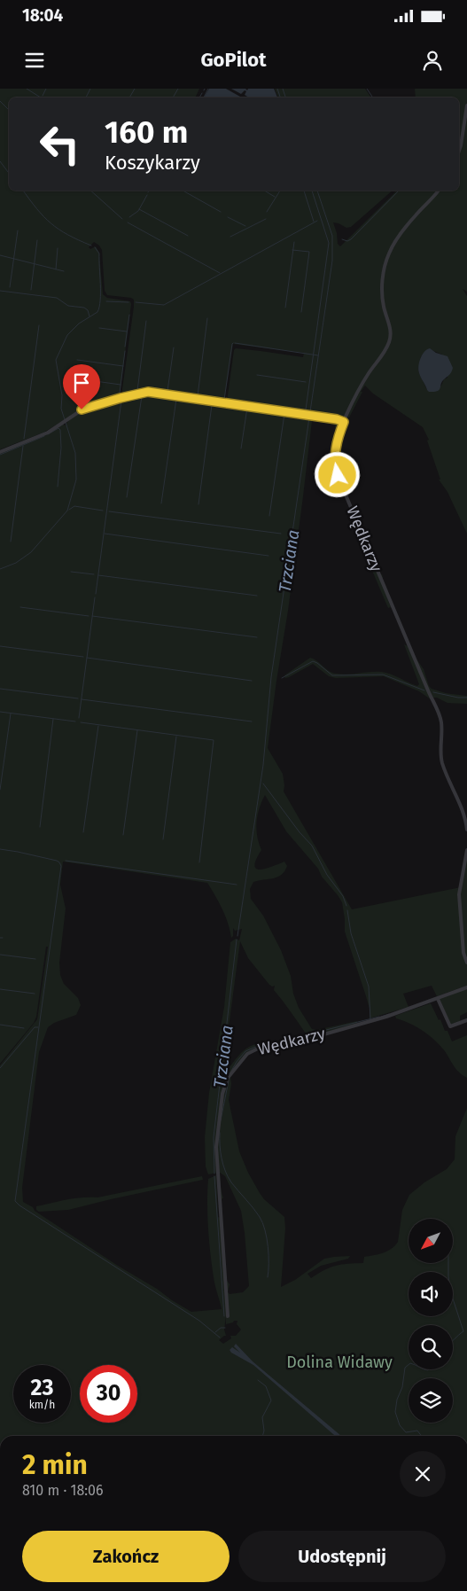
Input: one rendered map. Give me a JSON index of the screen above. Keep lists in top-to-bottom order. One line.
{"streets":{"street":["Wędkarzy"]},"water":["Trzciana"],"parks":["Dolina Widawy"],"north":"bottom left","page":{"status":"18:04","header":"GoPilot","turn":["160 m","Koszykarzy"],"speed":"23 km/h","limit":"30","heading":["2 min","810 m · 18:06"],"buttons":["Zakończ","Udostępnij"]}}
